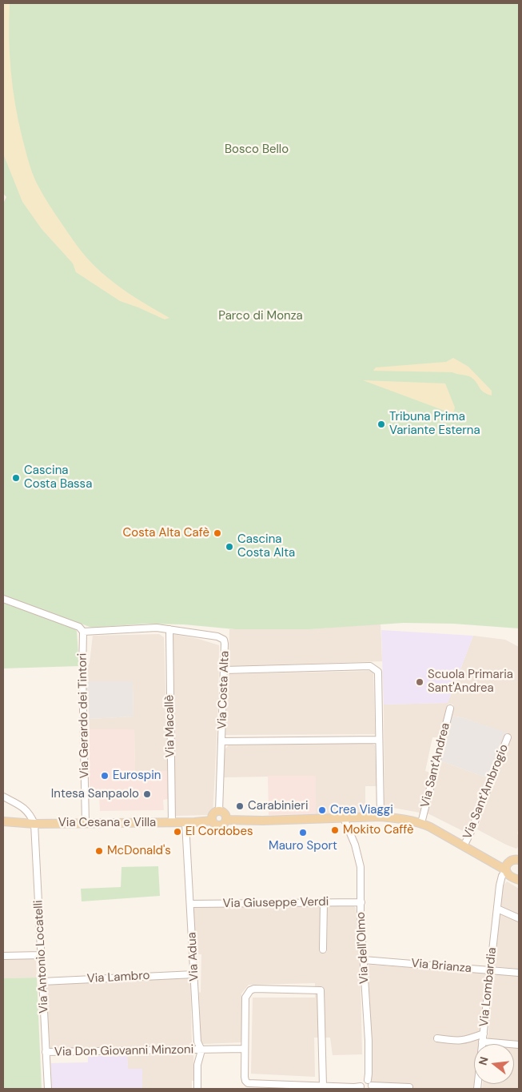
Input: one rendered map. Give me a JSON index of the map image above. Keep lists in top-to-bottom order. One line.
{"streets":{"main road":["Via Cesana e Villa"],"street":["Via Costa Alta","Via Gerardo dei Tintori","Via Macallè","Via Sant'Andrea","Via Sant'Ambrogio","Via Giuseppe Verdi","Via dell'Olmo","Via Antonio Locatelli","Via Adua","Via Brianza","Via Lambro","Via Lombardia","Via Don Giovanni Minzoni"]},"crossings":[["Via Costa Alta","Via Gerardo dei Tintori"],["Via Costa Alta","Via Macallè"],["Via Costa Alta","Via Cesana e Villa"],["Via Gerardo dei Tintori","Via Cesana e Villa"],["Via Macallè","Via Cesana e Villa"],["Via Cesana e Villa","Via Antonio Locatelli"],["Via Cesana e Villa","Via Adua"],["Via Giuseppe Verdi","Via dell'Olmo"],["Via Giuseppe Verdi","Via Adua"],["Via dell'Olmo","Via Brianza"],["Via Antonio Locatelli","Via Lambro"],["Via Antonio Locatelli","Via Don Giovanni Minzoni"],["Via Adua","Via Lambro"],["Via Adua","Via Don Giovanni Minzoni"],["Via Brianza","Via Lombardia"]],"parks":["Bosco Bello","Parco di Monza"],"places":["Tribuna Prima Variante Esterna","Cascina Costa Bassa","Costa Alta Cafè","Cascina Costa Alta","Scuola Primaria Sant'Andrea","Eurospin","Intesa Sanpaolo","Carabinieri","Crea Viaggi","Mokito Caffè","El Cordobes","Mauro Sport","McDonald's"],"north":"left"}
